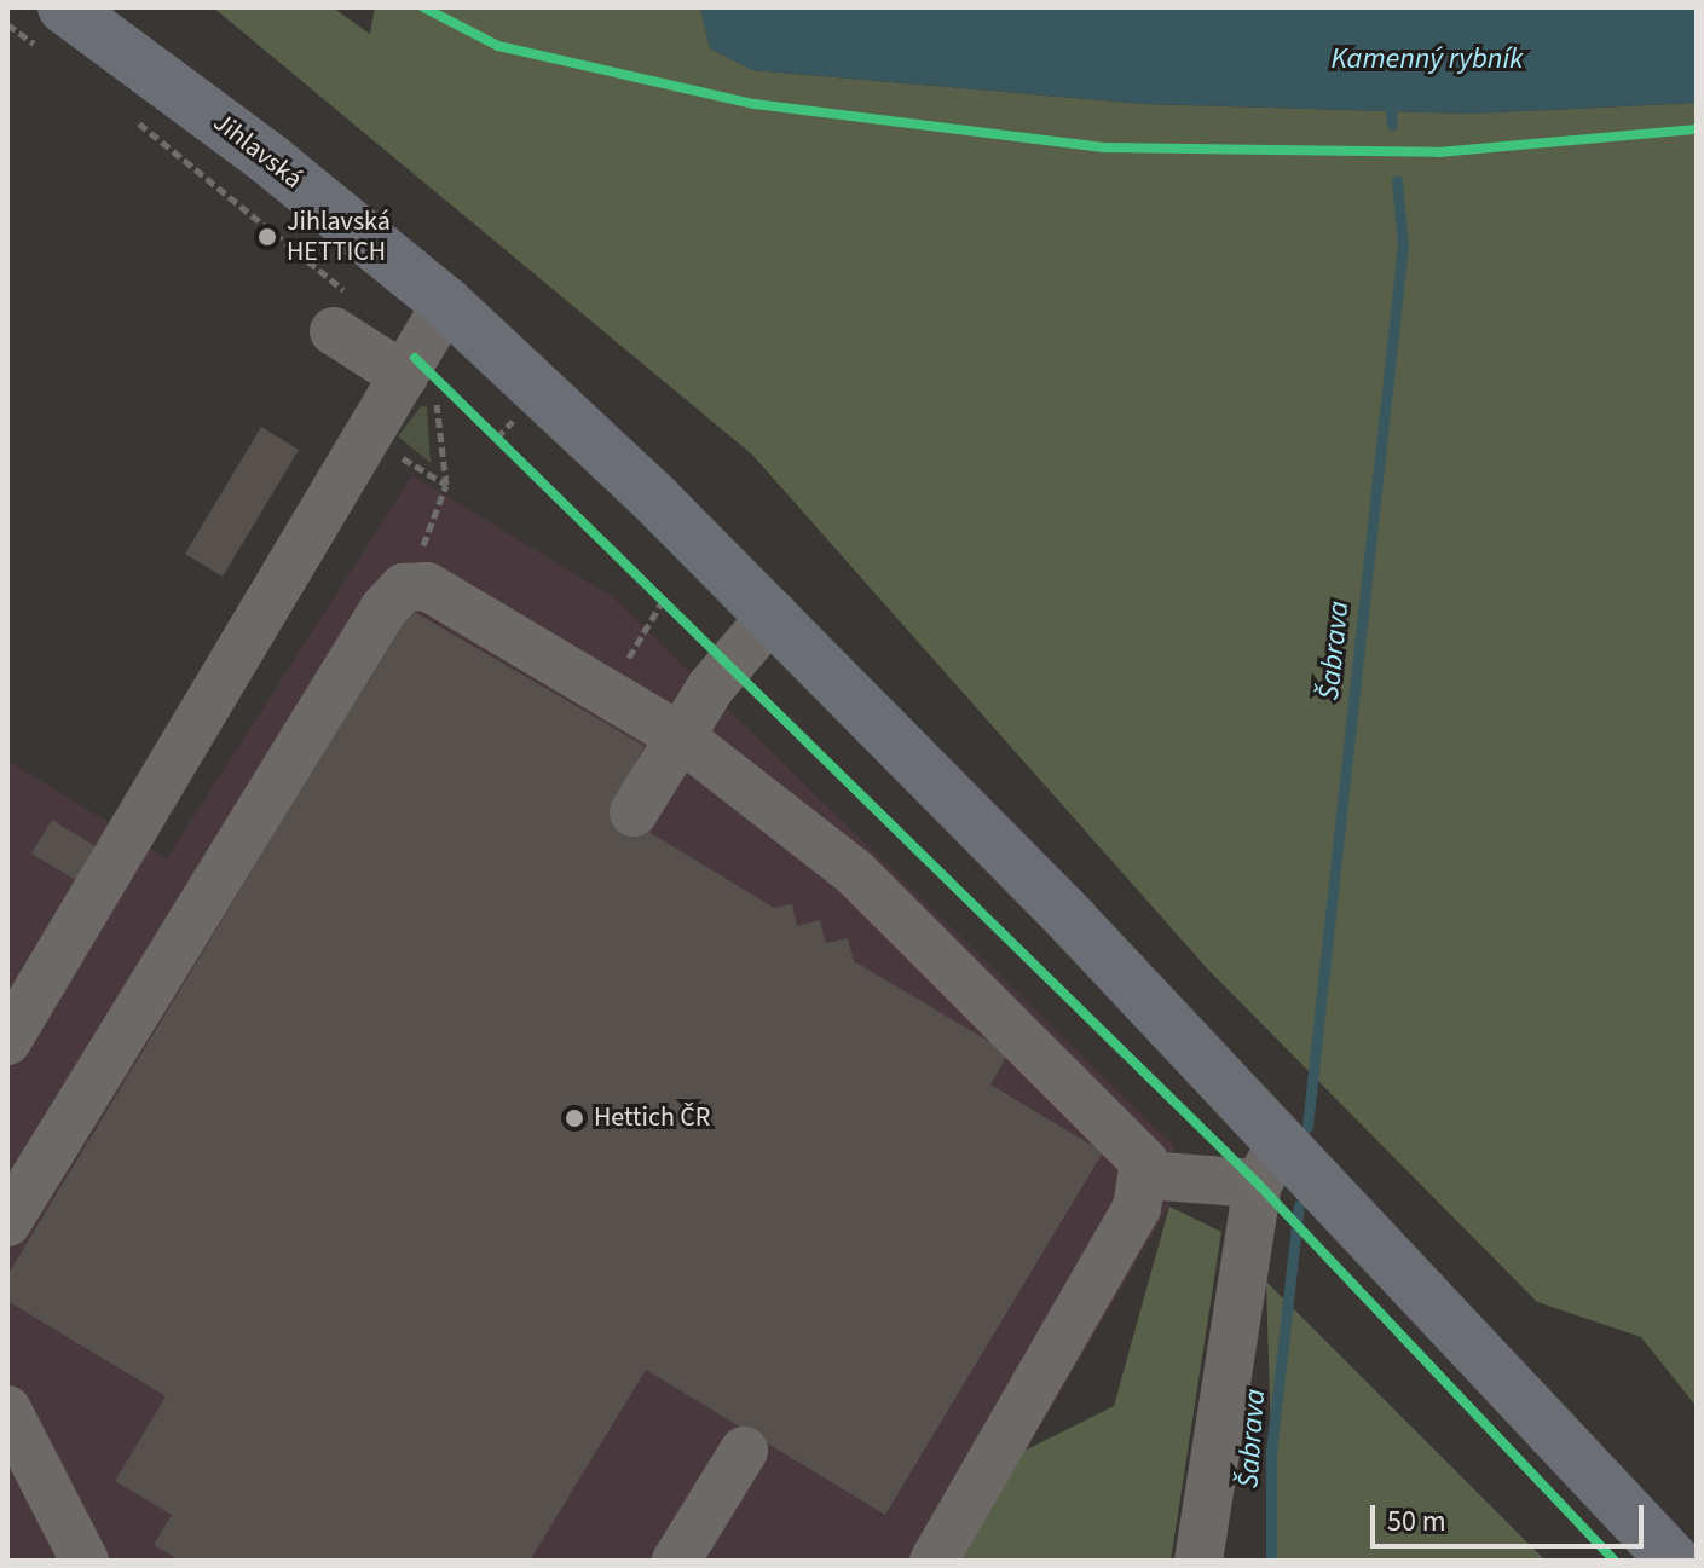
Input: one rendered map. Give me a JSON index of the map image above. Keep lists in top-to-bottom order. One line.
{"streets":{"main road":["Jihlavská"]},"water":["Kamenný rybník","Šabrava"],"places":["Jihlavská HETTICH","Hettich ČR"],"scale_bar":"50 m"}
